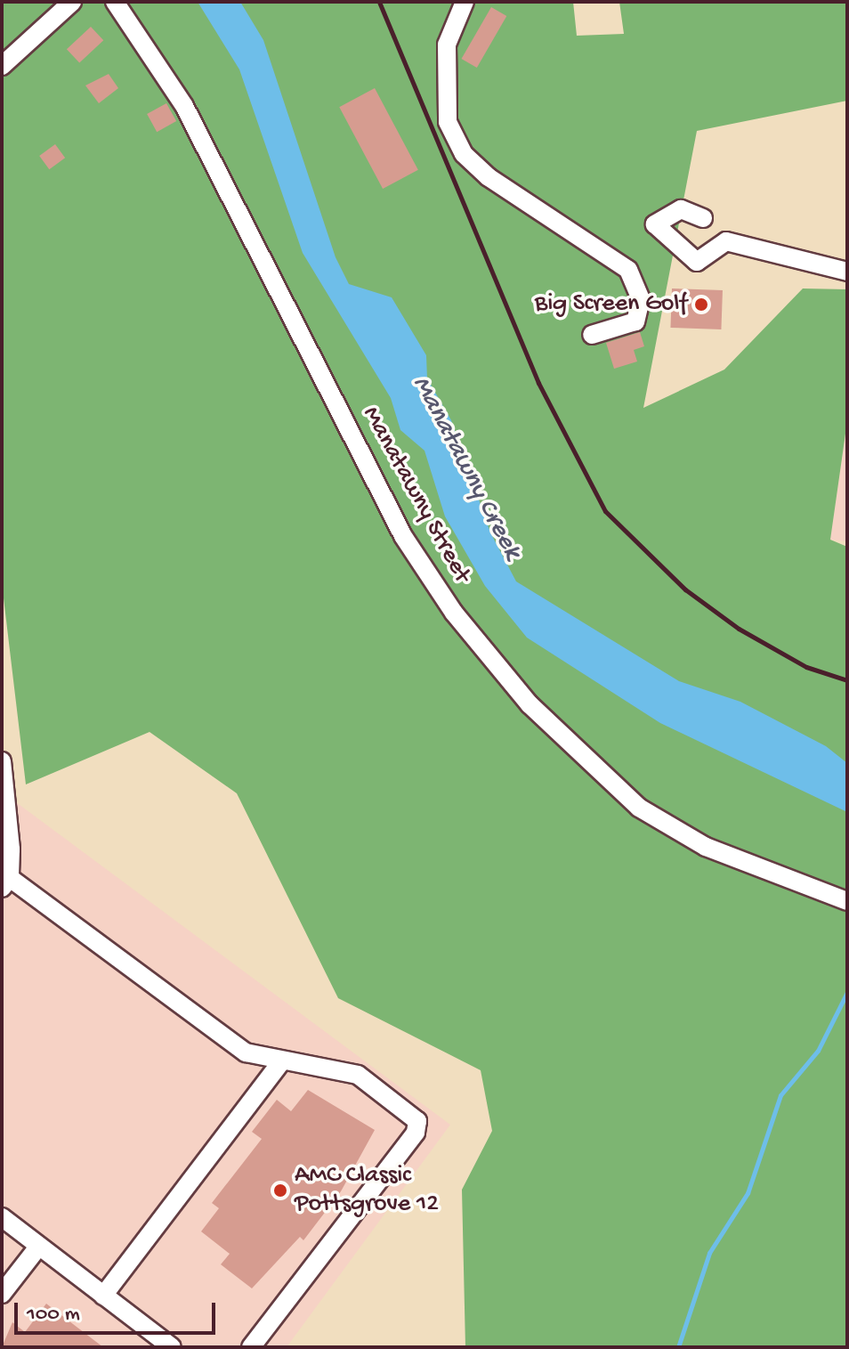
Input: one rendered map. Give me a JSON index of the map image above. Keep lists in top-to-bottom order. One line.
{"streets":{"street":["Manatawny Street"]},"water":["Manatawny Creek"],"places":["Big Screen Golf","AMC Classic Pottsgrove 12"],"scale_bar":"100 m"}
